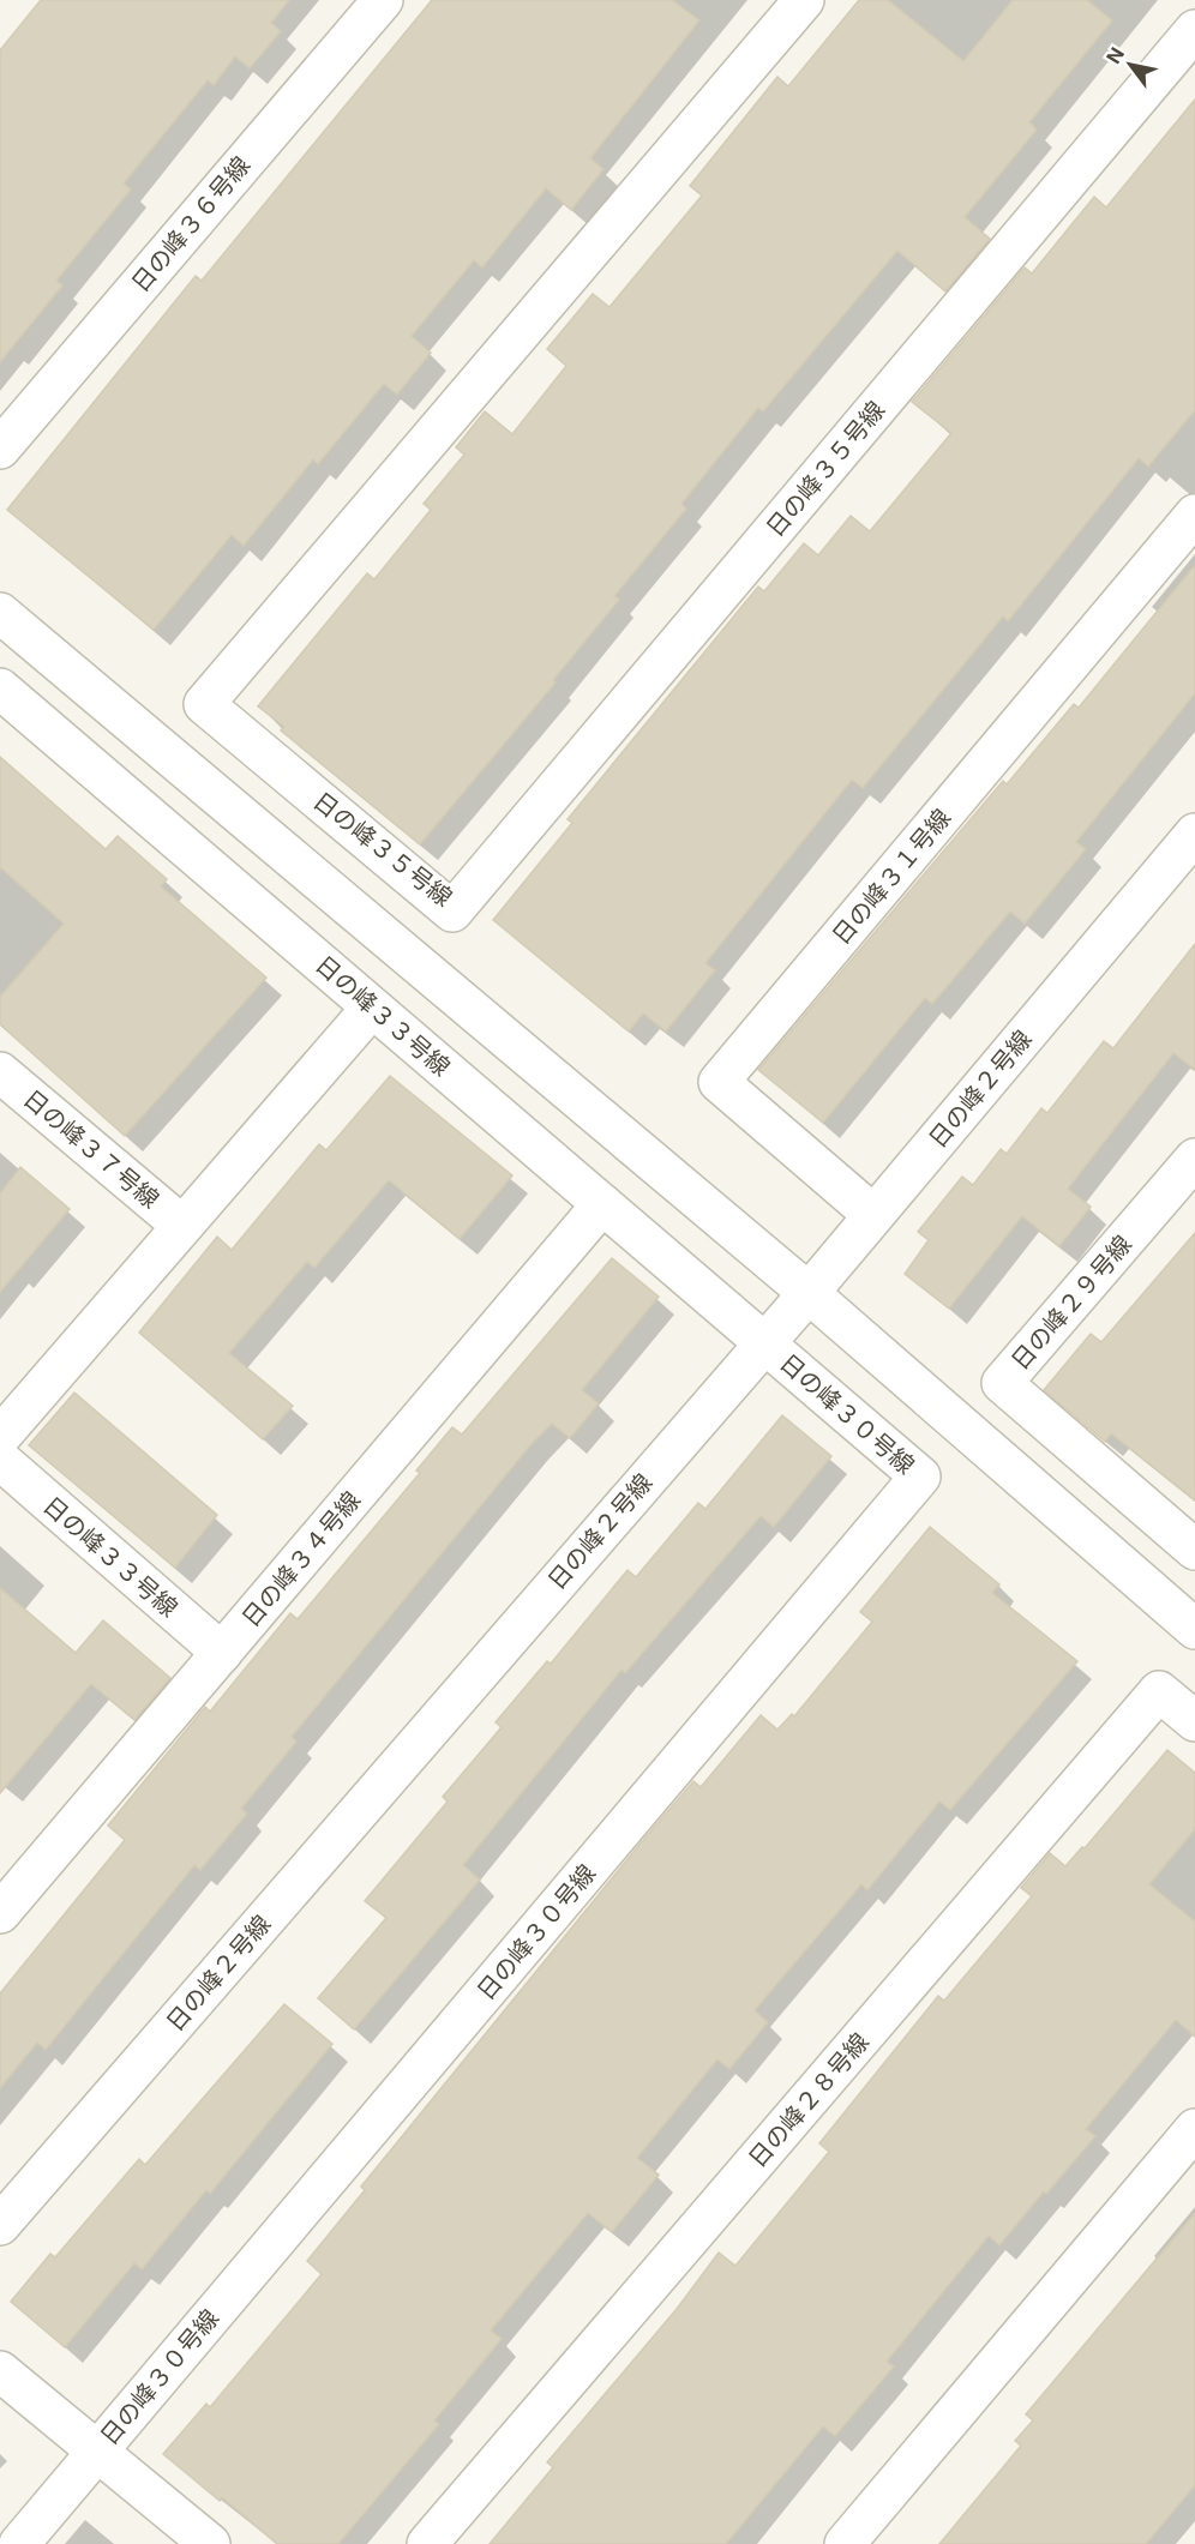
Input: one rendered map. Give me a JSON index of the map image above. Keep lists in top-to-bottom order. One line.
{"streets":{"street":["日の峰３６号線","日の峰３５号線","日の峰３１号線","日の峰３３号線","日の峰２号線","日の峰３７号線","日の峰２９号線","日の峰３０号線","日の峰３４号線","日の峰２８号線"]},"crossings":[["日の峰３１号線","日の峰２号線"],["日の峰３３号線","日の峰２号線"],["日の峰３３号線","日の峰３０号線"],["日の峰３３号線","日の峰３４号線"],["日の峰２号線","日の峰３０号線"]],"north":"top left"}
